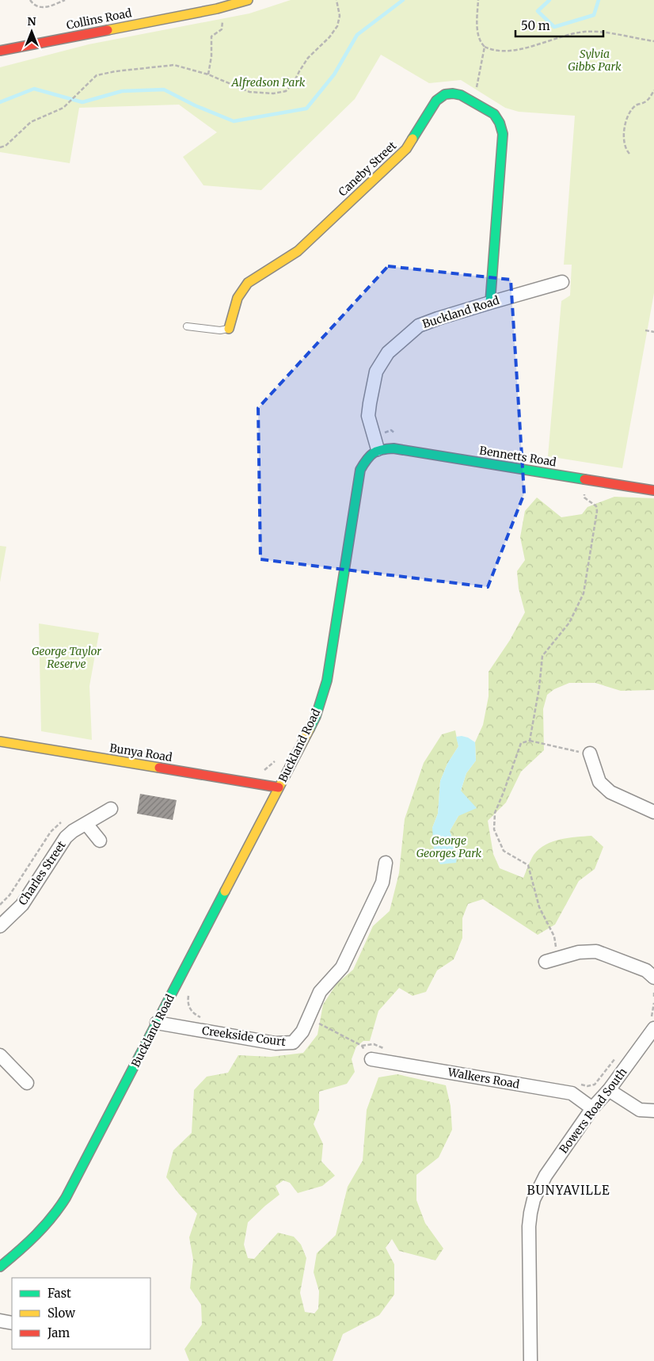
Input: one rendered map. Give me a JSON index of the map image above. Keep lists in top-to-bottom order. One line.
{"streets":{"street":["Collins Road","Caneby Street","Buckland Road","Bennetts Road","Bunya Road","Charles Street","Creekside Court","Walkers Road","Bowers Road South"]},"crossings":[["Caneby Street","Buckland Road"],["Buckland Road","Bennetts Road"],["Buckland Road","Bunya Road"],["Buckland Road","Creekside Court"],["Walkers Road","Bowers Road South"]],"districts":["BUNYAVILLE"],"parks":["Sylvia Gibbs Park","Alfredson Park","George Taylor Reserve","George Georges Park"],"legend":["Fast","Slow","Jam"],"scale_bar":"50 m","north":"top"}
